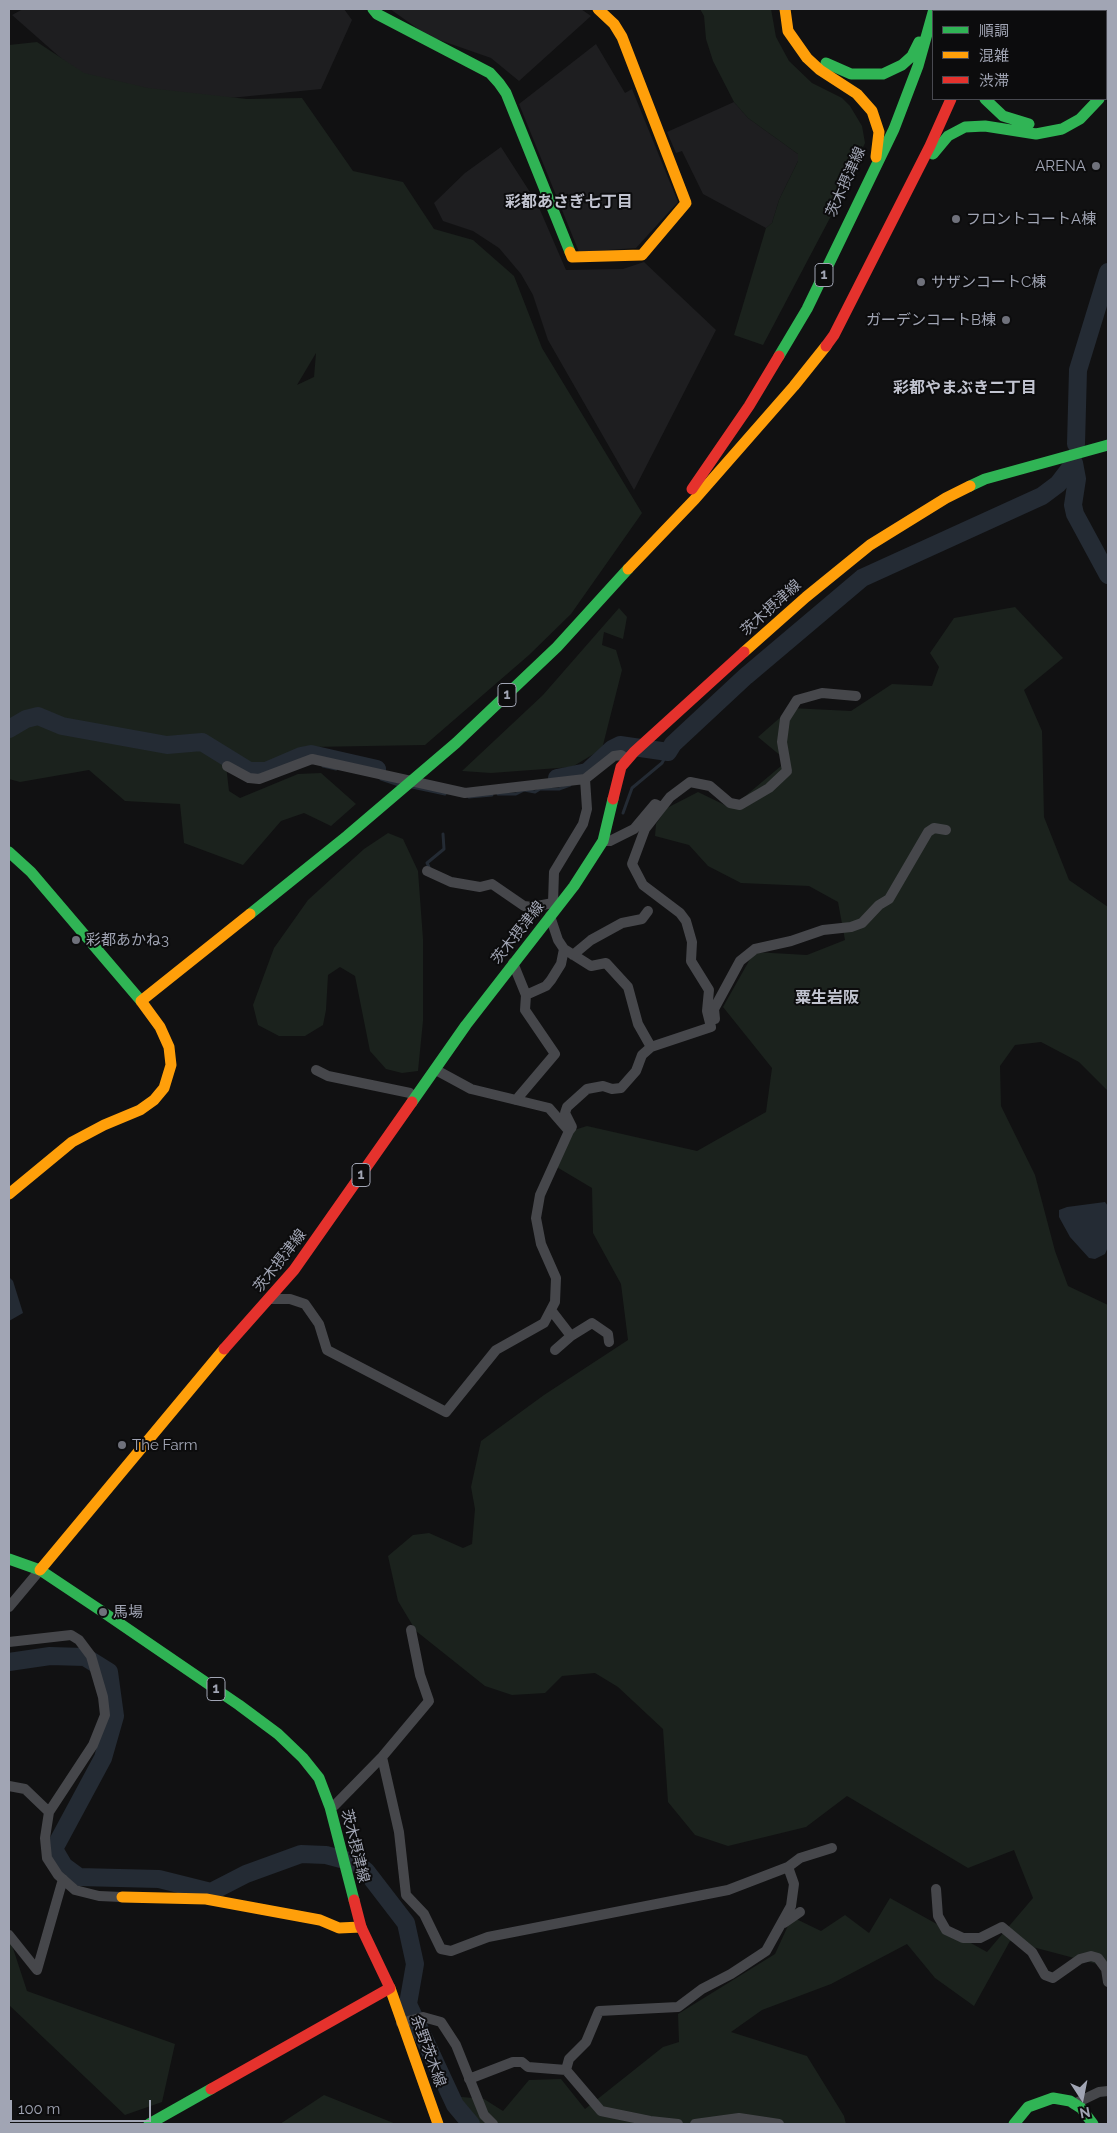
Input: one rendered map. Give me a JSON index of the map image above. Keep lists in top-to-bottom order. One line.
{"streets":{"main road":["茨木摂津線","1","余野茨木線"]},"crossings":[["茨木摂津線","余野茨木線"]],"districts":["彩都あさぎ七丁目","彩都やまぶき二丁目","粟生岩阪"],"places":["ARENA","フロントコートA棟","サザンコートC棟","ガーデンコートB棟","彩都あかね3","The Farm","馬場"],"legend":["順調","混雑","渋滞"],"scale_bar":"100 m","north":"bottom"}
